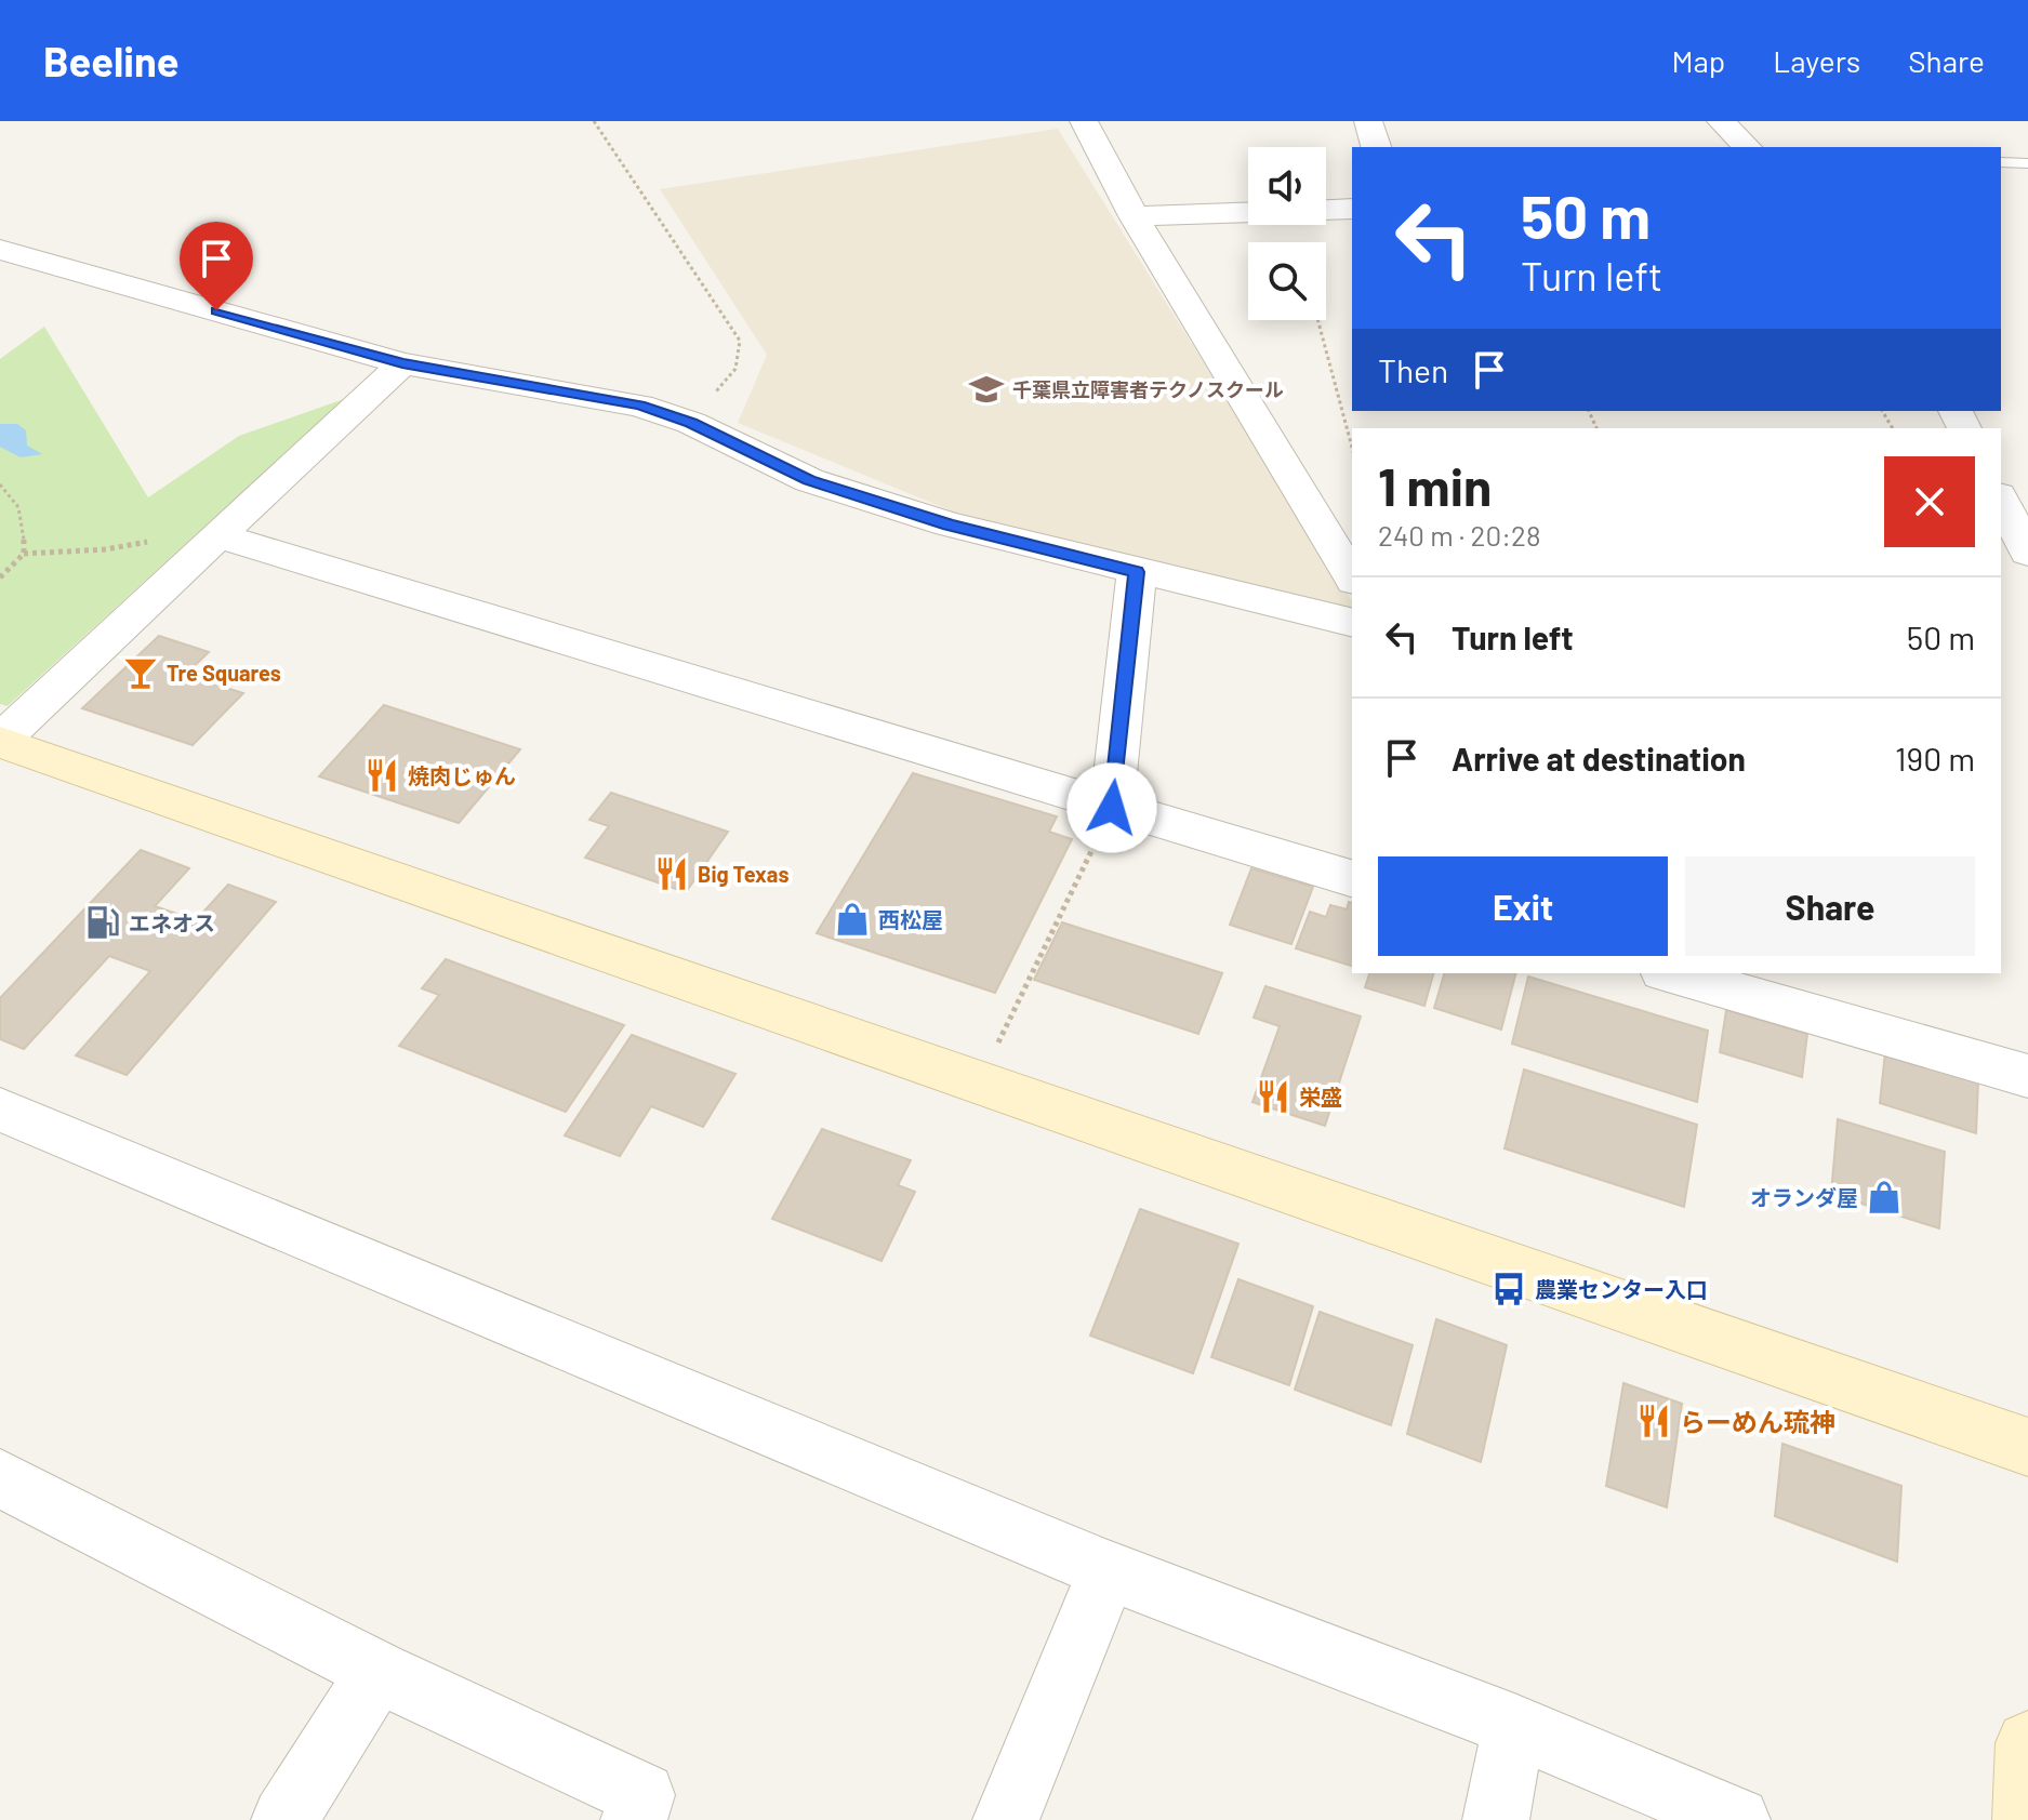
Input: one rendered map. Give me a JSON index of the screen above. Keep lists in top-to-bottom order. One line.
{"places":{"school or university":["千葉県立障害者テクノスクール"],"bar":["Tre Squares"],"restaurant":["焼肉じゅん","Big Texas","栄盛","らーめん琉神"],"shop":["西松屋","オランダ屋"],"fuel station":["エネオス"],"bus stop":["農業センター入口"]},"page":{"header":"Beeline","nav":["Map","Layers","Share"],"turn":["50 m","Turn left"],"then":"Then","heading":["1 min","240 m · 20:28"],"list":[{"name":"Turn left","value":"50 m"},{"name":"Arrive at destination","value":"190 m"}],"buttons":["Exit","Share"]}}
